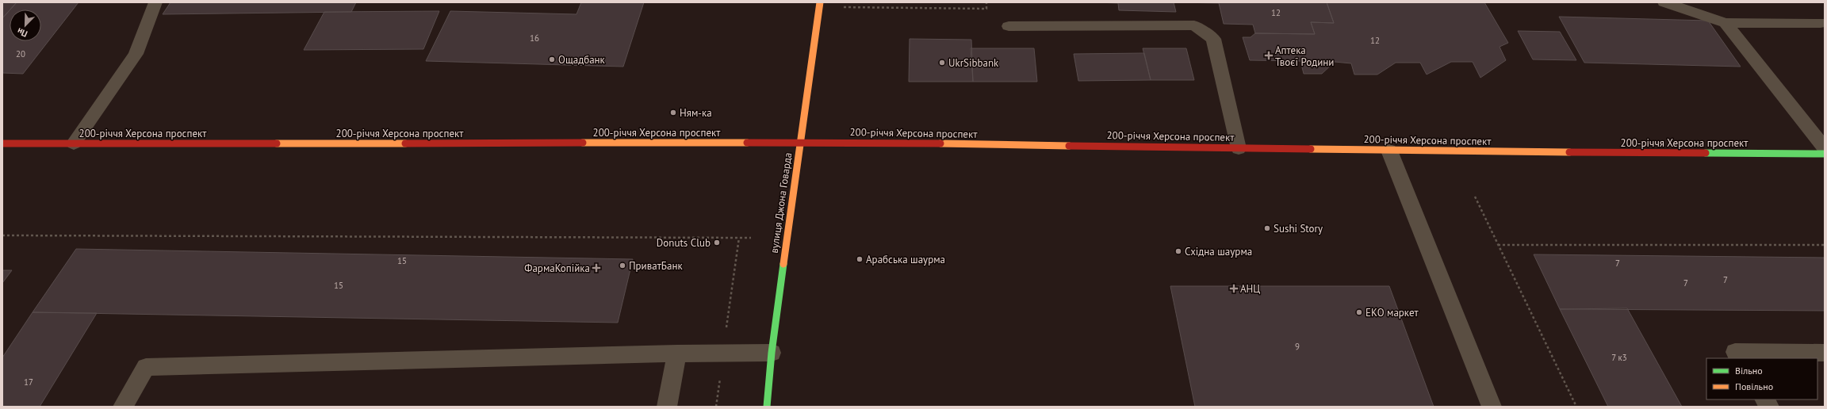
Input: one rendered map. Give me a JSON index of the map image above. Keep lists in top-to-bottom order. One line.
{"streets":{"street":["200-річчя Херсона проспект","вулиця Джона Говарда"]},"crossings":[["200-річчя Херсона проспект","вулиця Джона Говарда"]],"places":{"health":["Аптека Твоєї Родини","ФармаКопійка","АНЦ"],"other":["Ощадбанк","UkrSibbank","Ням-ка","Sushi Story","Donuts Club","Східна шаурма","Арабська шаурма","ПриватБанк","ЕКО маркет"]},"house_numbers":["12","16","12","20","15","7","7","7","15","9","7 к3","17"],"legend":["Вільно","Повільно"],"north":"bottom left"}
